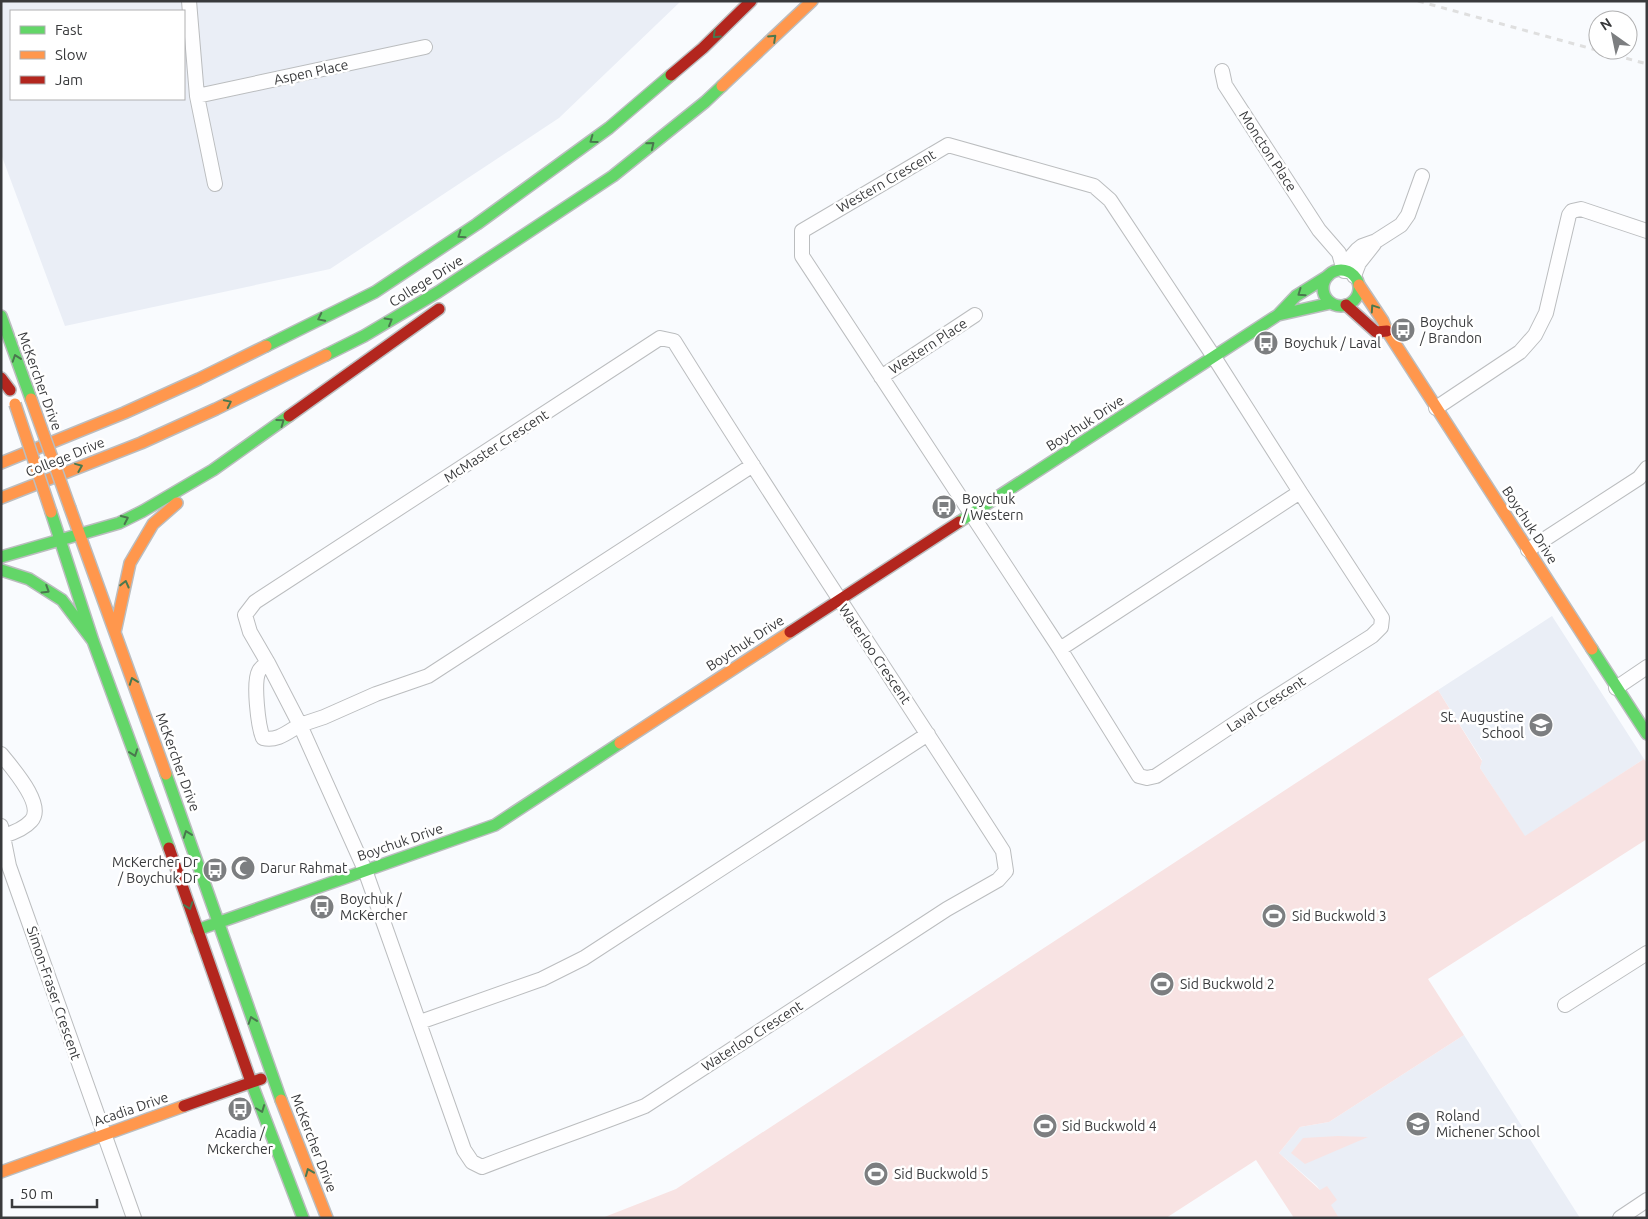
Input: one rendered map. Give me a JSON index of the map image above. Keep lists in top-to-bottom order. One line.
{"streets":{"main road":["College Drive","McKercher Drive","Boychuk Drive","Acadia Drive"],"street":["Aspen Place","Moncton Place","Western Crescent","Western Place","McMaster Crescent","Waterloo Crescent","Laval Crescent","Simon-Fraser Crescent"]},"crossings":[["Moncton Place","Boychuk Drive"],["Western Crescent","Western Place"],["Western Crescent","Boychuk Drive"],["Western Crescent","Laval Crescent"],["McKercher Drive","Boychuk Drive"],["McKercher Drive","Acadia Drive"],["Boychuk Drive","McMaster Crescent"],["Boychuk Drive","Waterloo Crescent"],["Boychuk Drive","Laval Crescent"],["McMaster Crescent","Waterloo Crescent"],["Simon-Fraser Crescent","Acadia Drive"]],"places":{"bus stop":["Boychuk / Brandon","Boychuk / Laval","Boychuk / Western","McKercher Dr / Boychuk Dr","Boychuk / McKercher","Acadia / Mckercher"],"school or university":["St. Augustine School","Roland Michener School"],"mosque":["Darur Rahmat"],"sports":["Sid Buckwold 3","Sid Buckwold 2","Sid Buckwold 4","Sid Buckwold 5"]},"legend":["Fast","Slow","Jam"],"scale_bar":"50 m","north":"top left"}
